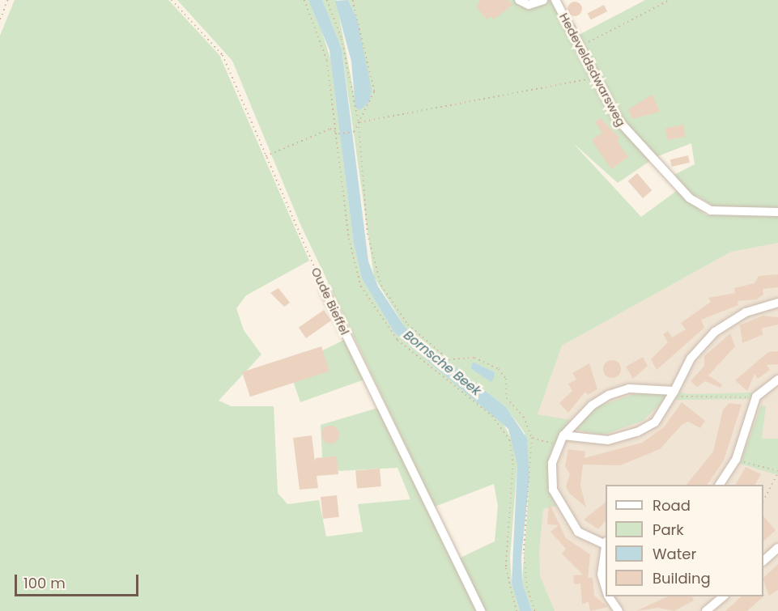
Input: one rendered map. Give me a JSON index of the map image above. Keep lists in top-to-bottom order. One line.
{"streets":{"street":["Hedeveldsdwarsweg","Oude Bieffel"]},"water":["Bornsche Beek"],"legend":["Road","Park","Water","Building"],"scale_bar":"100 m"}
